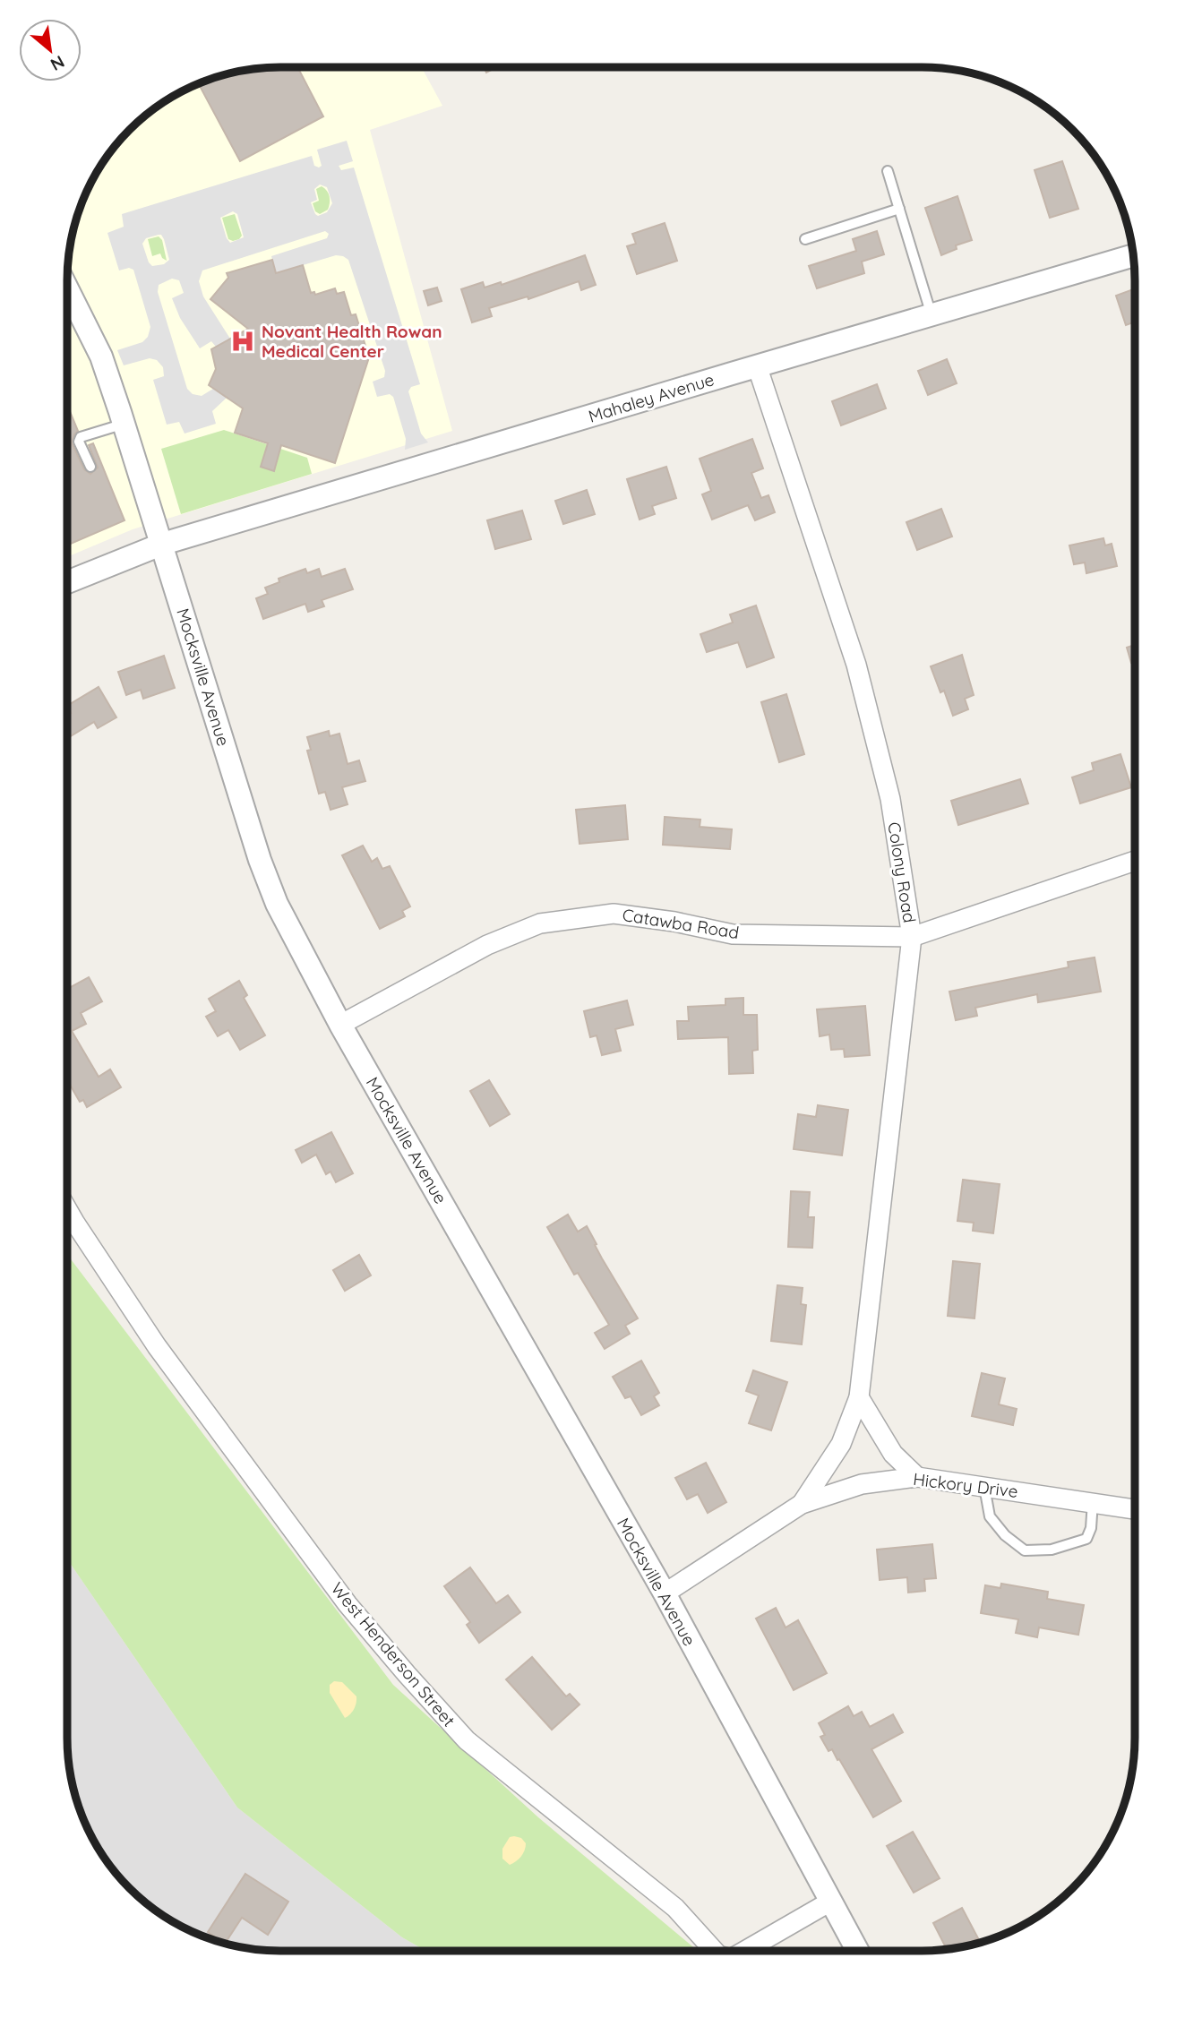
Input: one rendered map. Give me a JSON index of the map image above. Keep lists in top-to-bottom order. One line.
{"streets":{"street":["Mahaley Avenue","Mocksville Avenue","Colony Road","Catawba Road","Hickory Drive","West Henderson Street"]},"crossings":[["Mahaley Avenue","Mocksville Avenue"],["Mahaley Avenue","Colony Road"],["Mocksville Avenue","Catawba Road"],["Mocksville Avenue","Hickory Drive"],["Mocksville Avenue","West Henderson Street"],["Colony Road","Catawba Road"],["Colony Road","Hickory Drive"]],"places":{"hospital":["Novant Health Rowan Medical Center"]},"north":"bottom right"}
